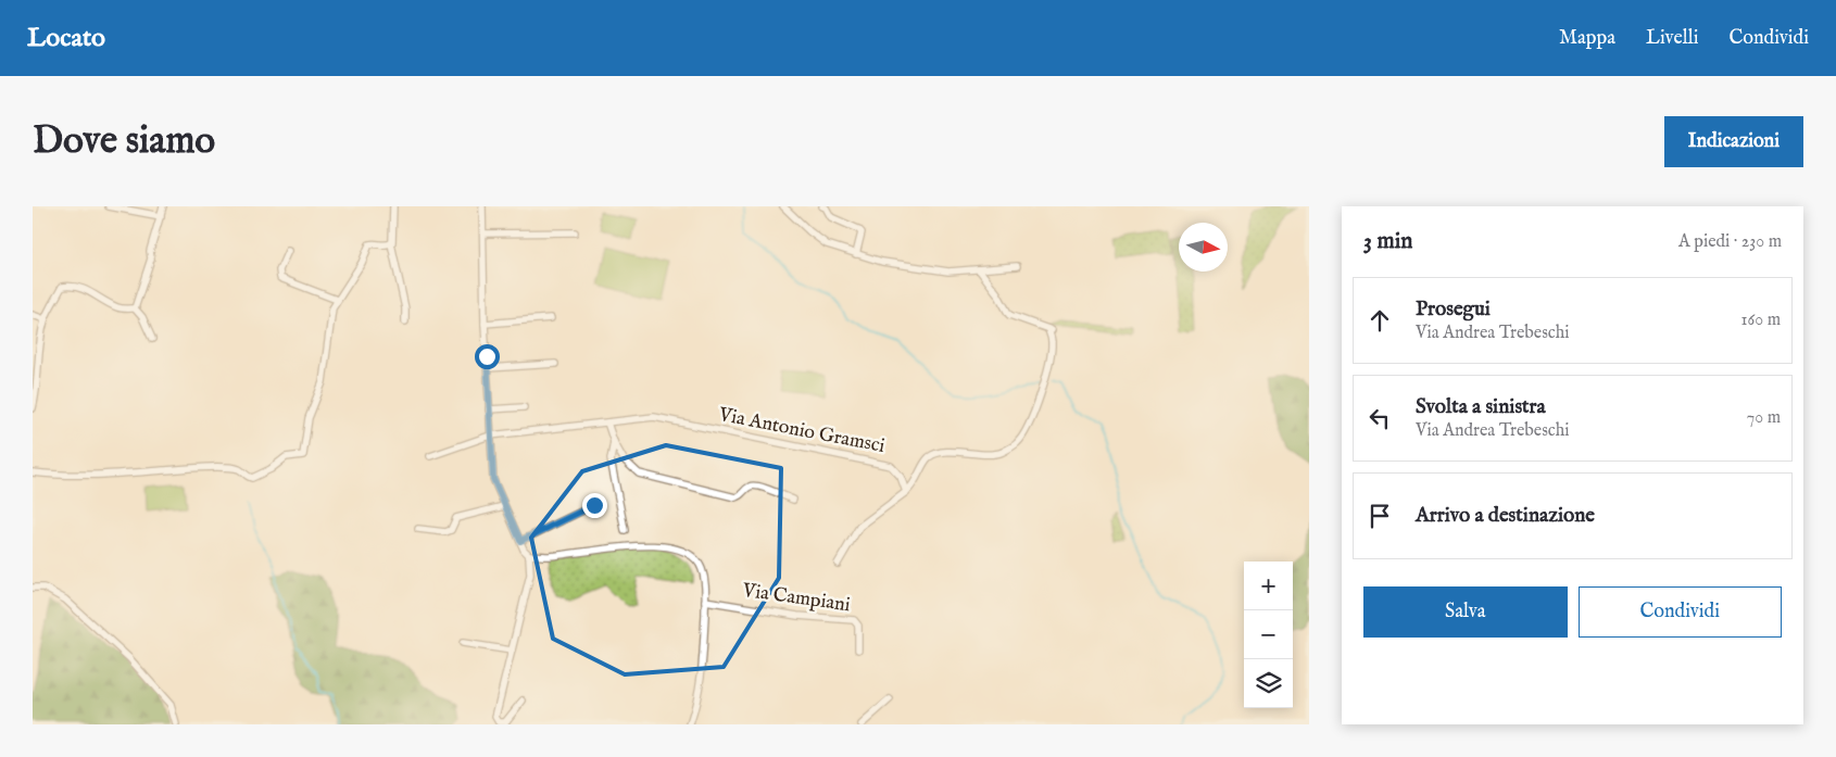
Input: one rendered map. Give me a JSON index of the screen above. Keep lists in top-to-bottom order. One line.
{"streets":{"street":["Via Antonio Gramsci","Via Campiani"]},"north":"right","page":{"header":"Locato","nav":["Mappa","Livelli","Condividi"],"buttons":["Indicazioni",["Salva","Condividi"]],"title":"Dove siamo","heading":["3 min","A piedi · 230 m"],"list":[["Prosegui","Via Andrea Trebeschi","160 m"],["Svolta a sinistra","Via Andrea Trebeschi","70 m"],"Arrivo a destinazione"],"map_buttons":["+","−"]}}
